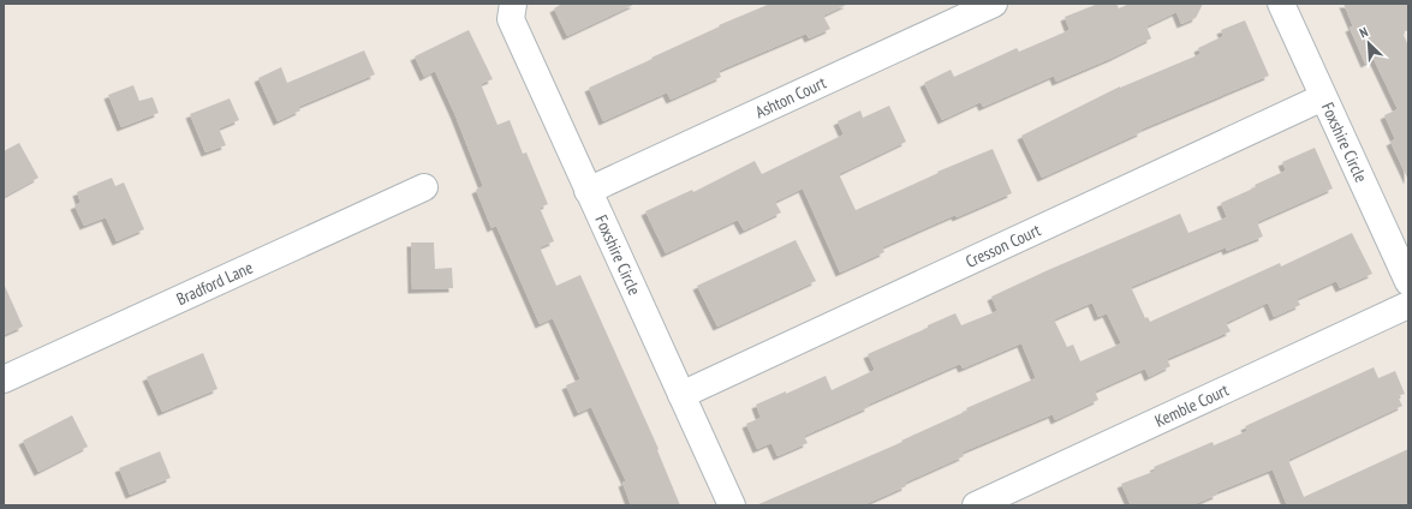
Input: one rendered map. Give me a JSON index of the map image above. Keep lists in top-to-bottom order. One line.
{"streets":{"street":["Ashton Court","Foxshire Circle","Cresson Court","Bradford Lane","Kemble Court"]},"crossings":[["Ashton Court","Foxshire Circle"],["Foxshire Circle","Cresson Court"]],"north":"top left"}
